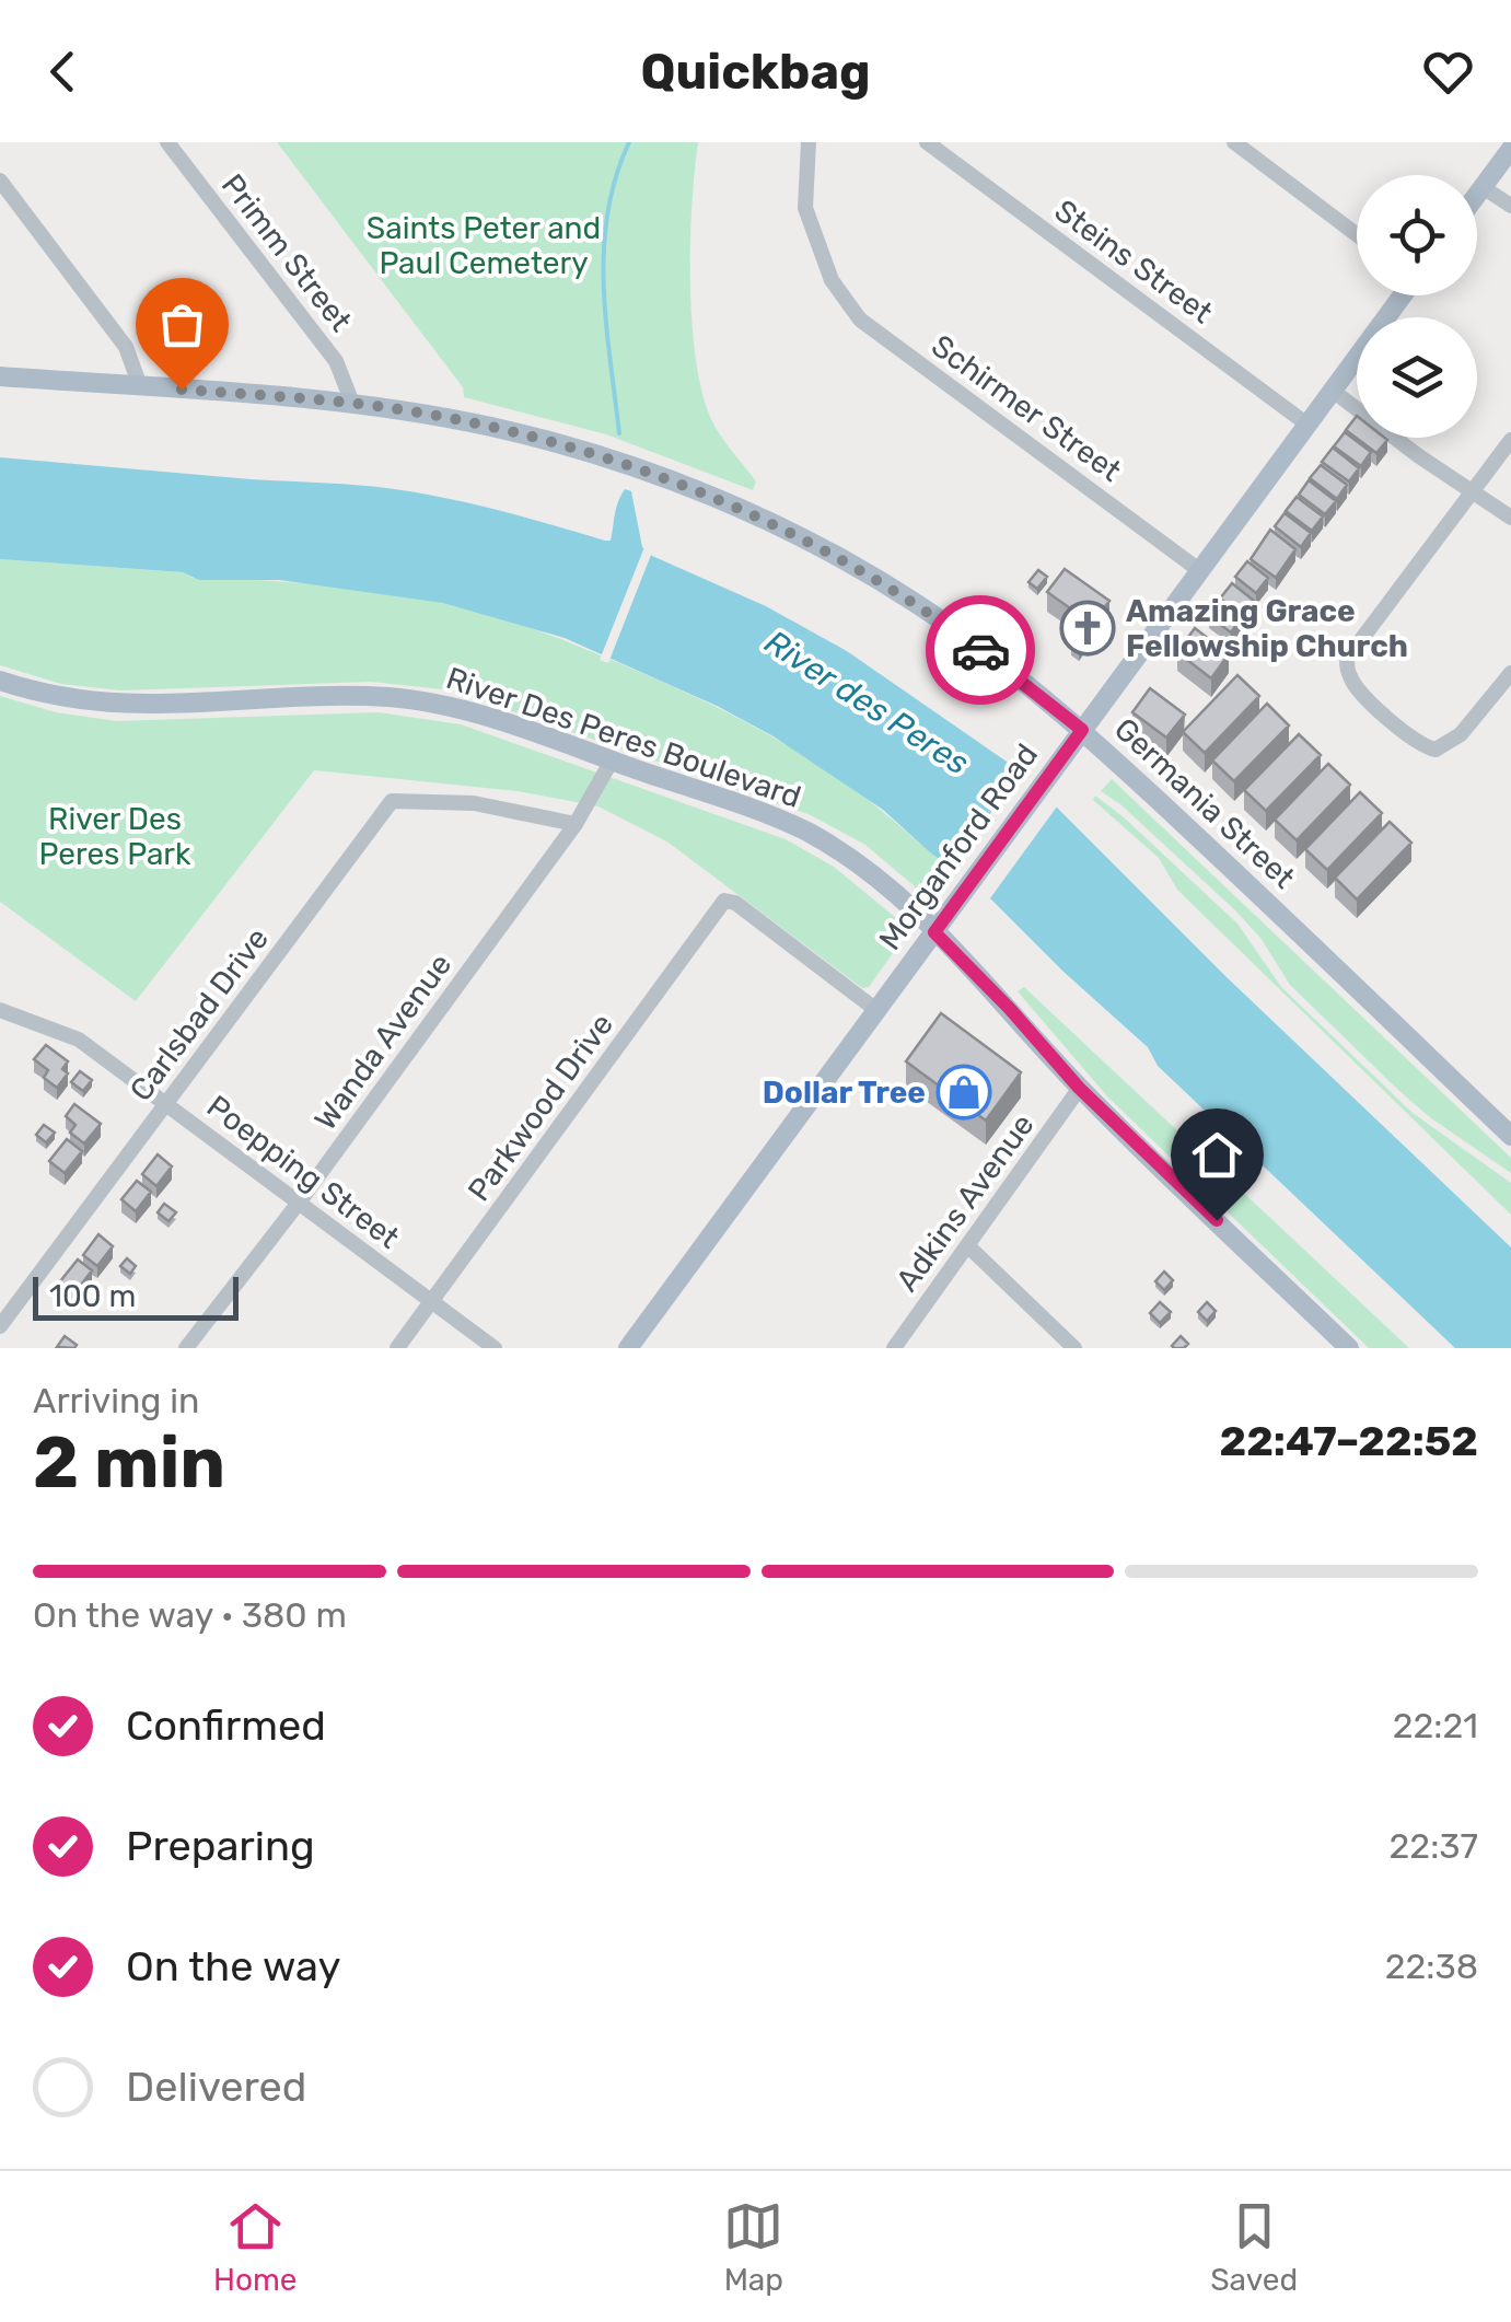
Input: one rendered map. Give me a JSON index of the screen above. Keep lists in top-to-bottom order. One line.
{"streets":{"main road":["River Des Peres Boulevard","Germania Street","Morganford Road"],"street":["Primm Street","Steins Street","Schirmer Street","Carlsbad Drive","Wanda Avenue","Parkwood Drive","Poepping Street","Adkins Avenue"]},"crossings":[["Primm Street","Germania Street"],["Steins Street","Morganford Road"],["Schirmer Street","Morganford Road"],["River Des Peres Boulevard","Morganford Road"],["River Des Peres Boulevard","Wanda Avenue"],["River Des Peres Boulevard","Adkins Avenue"],["Germania Street","Morganford Road"],["Morganford Road","Parkwood Drive"],["Carlsbad Drive","Wanda Avenue"],["Carlsbad Drive","Poepping Street"],["Wanda Avenue","Poepping Street"],["Parkwood Drive","Poepping Street"]],"water":["River des Peres"],"parks":["Saints Peter and Paul Cemetery","River Des Peres Park"],"places":{"church":["Amazing Grace Fellowship Church"],"shop":["Dollar Tree"]},"scale_bar":"100 m","page":{"header":"Quickbag","scale":"100 m","heading":["2 min","Arriving in","22:47–22:52"],"bar":"On the way · 380 m","list":[["Confirmed","22:21"],["Preparing","22:37"],["On the way","22:38"],"Delivered"],"tabs":["Home","Map","Saved"]}}
